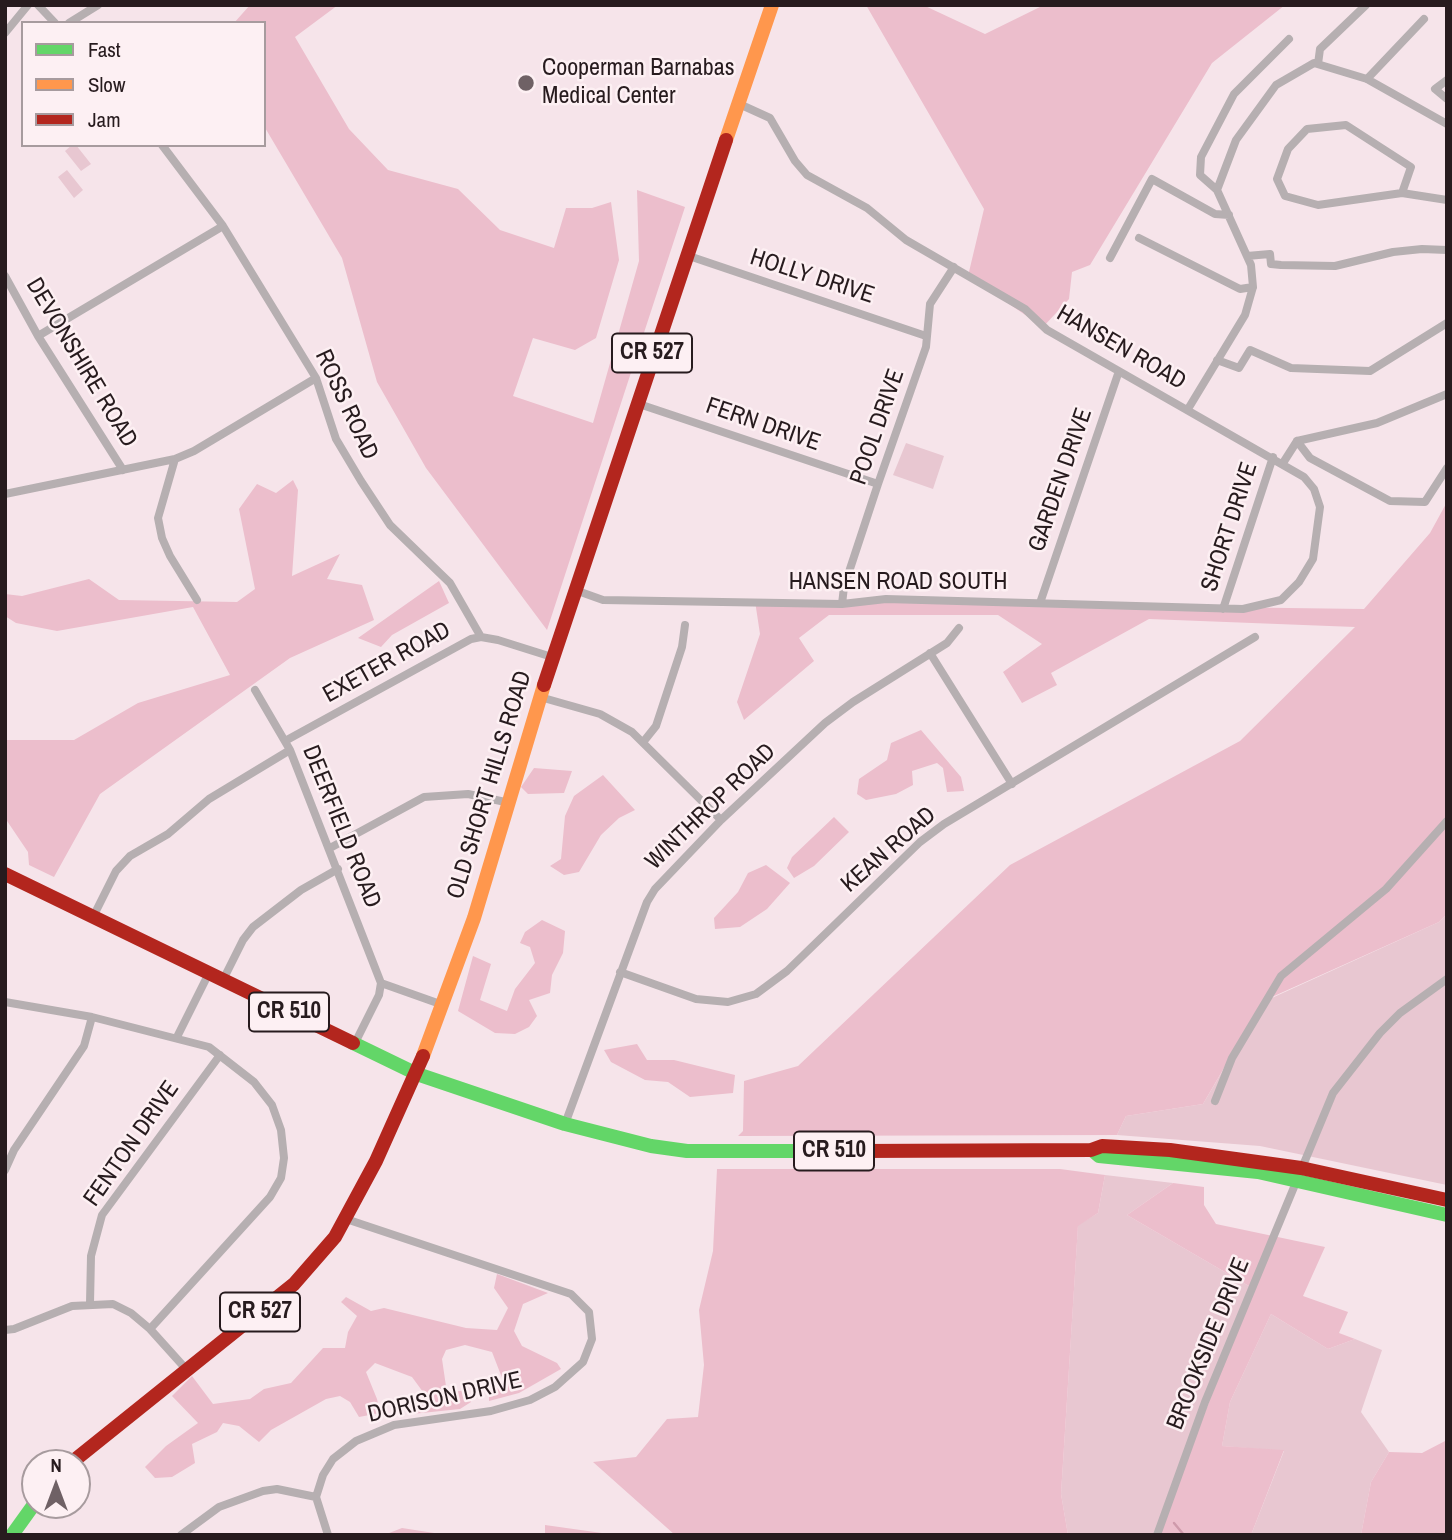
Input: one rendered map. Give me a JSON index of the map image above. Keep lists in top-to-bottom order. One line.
{"streets":{"main road":["CR 527","OLD SHORT HILLS ROAD","CR 510"],"street":["HOLLY DRIVE","HANSEN ROAD","DEVONSHIRE ROAD","ROSS ROAD","FERN DRIVE","POOL DRIVE","GARDEN DRIVE","SHORT DRIVE","HANSEN ROAD SOUTH","EXETER ROAD","WINTHROP ROAD","DEERFIELD ROAD","KEAN ROAD","FENTON DRIVE","BROOKSIDE DRIVE","DORISON DRIVE"]},"crossings":[["HOLLY DRIVE","POOL DRIVE"],["HOLLY DRIVE","OLD SHORT HILLS ROAD"],["HANSEN ROAD","POOL DRIVE"],["HANSEN ROAD","GARDEN DRIVE"],["HANSEN ROAD","SHORT DRIVE"],["HANSEN ROAD","HANSEN ROAD SOUTH"],["HANSEN ROAD","OLD SHORT HILLS ROAD"],["ROSS ROAD","EXETER ROAD"],["FERN DRIVE","POOL DRIVE"],["FERN DRIVE","OLD SHORT HILLS ROAD"],["POOL DRIVE","HANSEN ROAD SOUTH"],["GARDEN DRIVE","HANSEN ROAD SOUTH"],["SHORT DRIVE","HANSEN ROAD SOUTH"],["HANSEN ROAD SOUTH","OLD SHORT HILLS ROAD"],["EXETER ROAD","OLD SHORT HILLS ROAD"],["EXETER ROAD","DEERFIELD ROAD"],["OLD SHORT HILLS ROAD","CR 510"],["OLD SHORT HILLS ROAD","DORISON DRIVE"],["WINTHROP ROAD","KEAN ROAD"],["WINTHROP ROAD","CR 510"],["CR 510","BROOKSIDE DRIVE"]],"places":["Cooperman Barnabas Medical Center"],"legend":["Fast","Slow","Jam"],"north":"top"}
